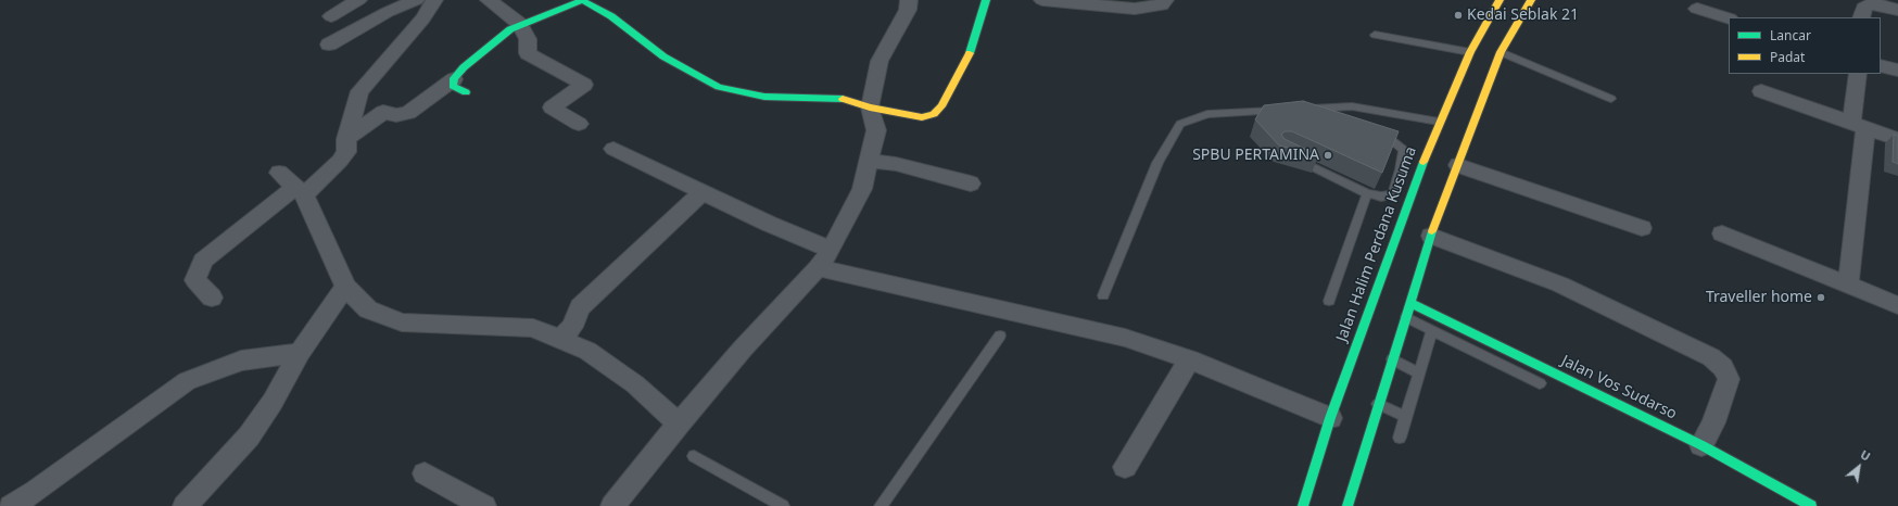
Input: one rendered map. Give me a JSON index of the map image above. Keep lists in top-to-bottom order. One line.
{"streets":{"main road":["Jalan Halim Perdana Kusuma","Jalan Vos Sudarso"]},"places":["Kedai Seblak 21","SPBU PERTAMINA","Traveller home"],"legend":["Lancar","Padat"],"north":"top right"}
